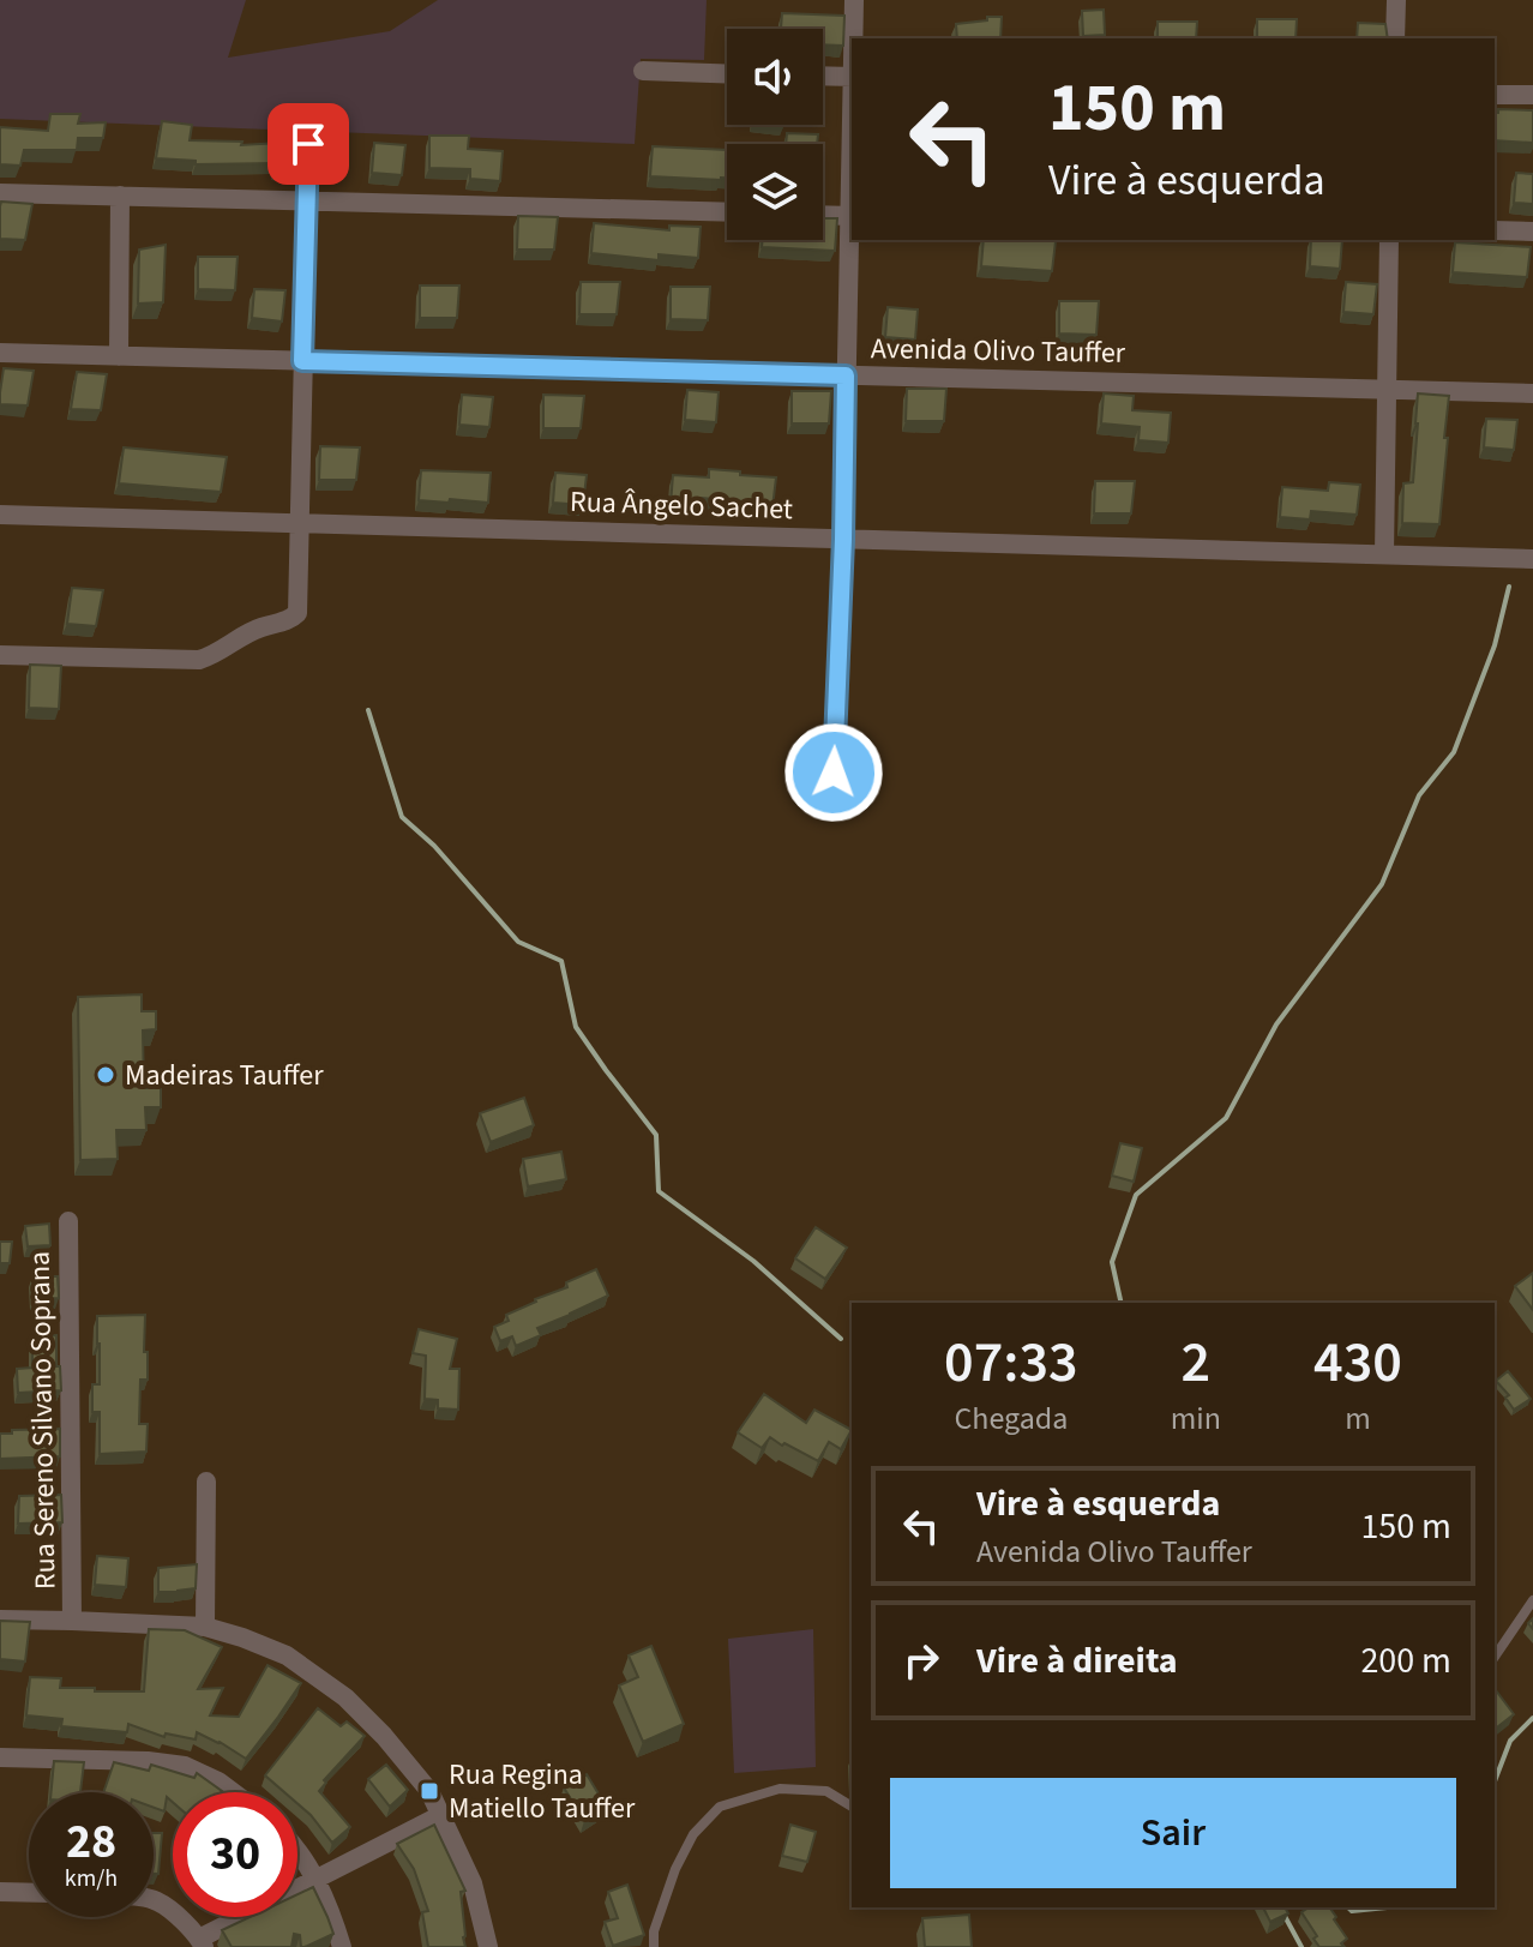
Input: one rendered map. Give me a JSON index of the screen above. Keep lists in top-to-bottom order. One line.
{"streets":{"street":["Avenida Olivo Tauffer","Rua Ângelo Sachet","Rua Sereno Silvano Soprana"]},"places":{"other":["Madeiras Tauffer"],"transit":["Rua Regina Matiello Tauffer"]},"page":{"turn":["150 m","Vire à esquerda"],"eta":["07:33","Chegada","2","min","430","m"],"list":[{"name":"Vire à esquerda","note":"Avenida Olivo Tauffer","value":"150 m"},{"name":"Vire à direita","value":"200 m"}],"buttons":"Sair","speed":"28 km/h","limit":"30"}}
